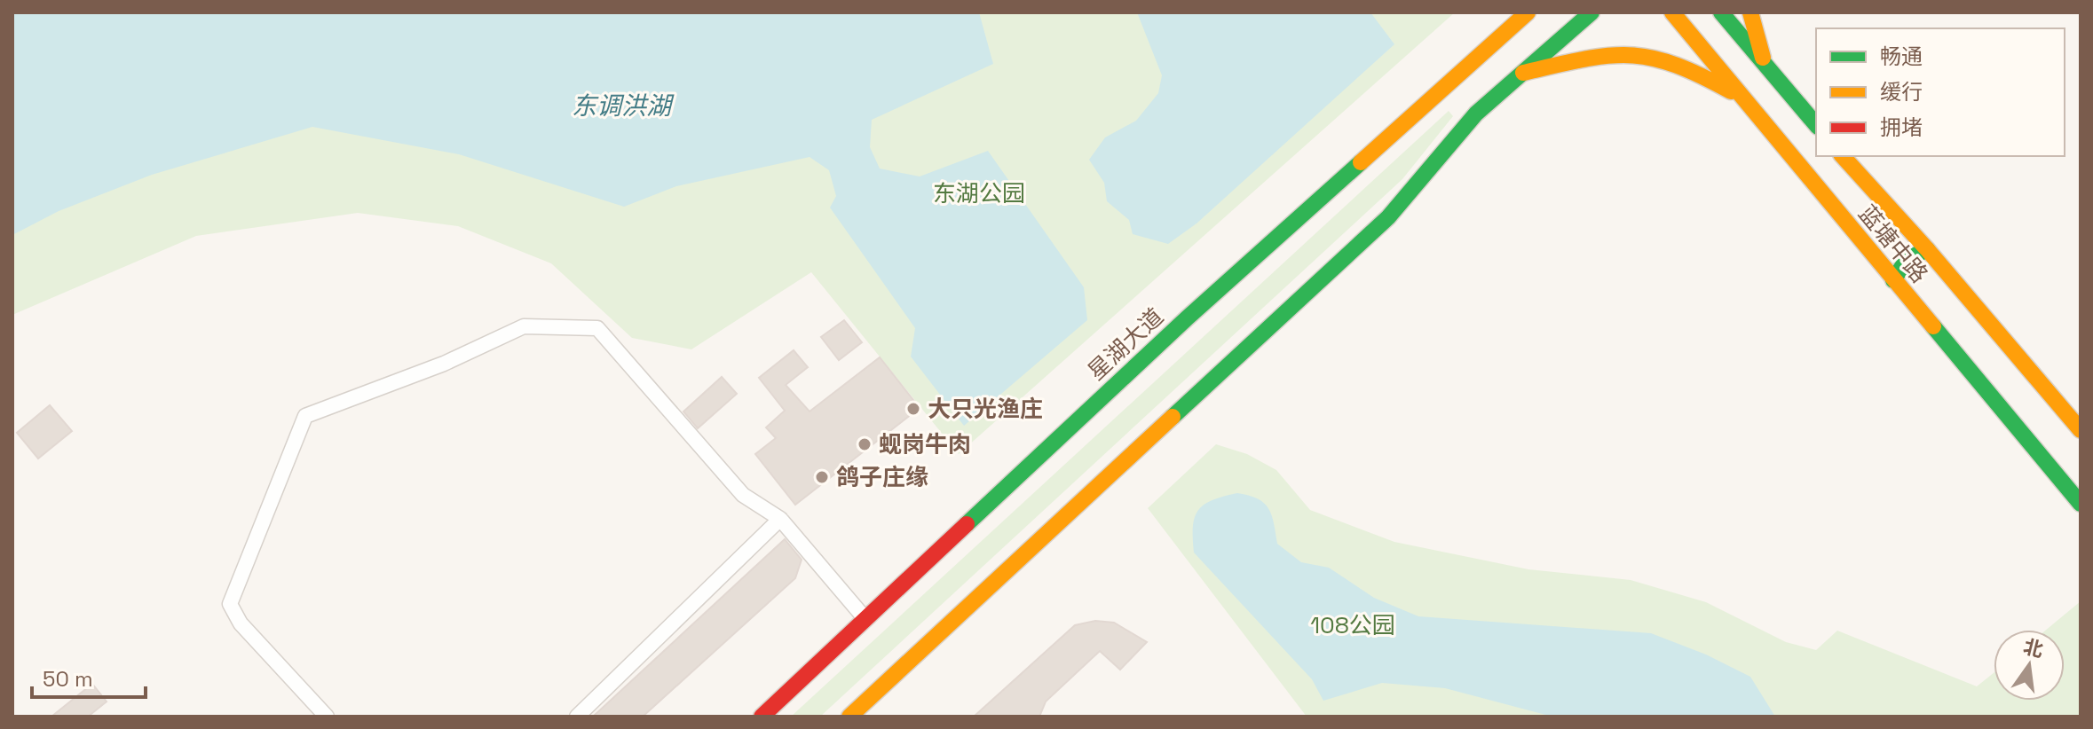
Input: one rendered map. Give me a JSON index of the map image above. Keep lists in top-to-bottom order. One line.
{"streets":{"main road":["蓝塘中路","星湖大道"]},"water":["东调洪湖"],"parks":["东湖公园","108公园"],"places":["大只光渔庄","蚬岗牛肉","鸽子庄缘"],"legend":["畅通","缓行","拥堵"],"scale_bar":"50 m","north":"top"}
